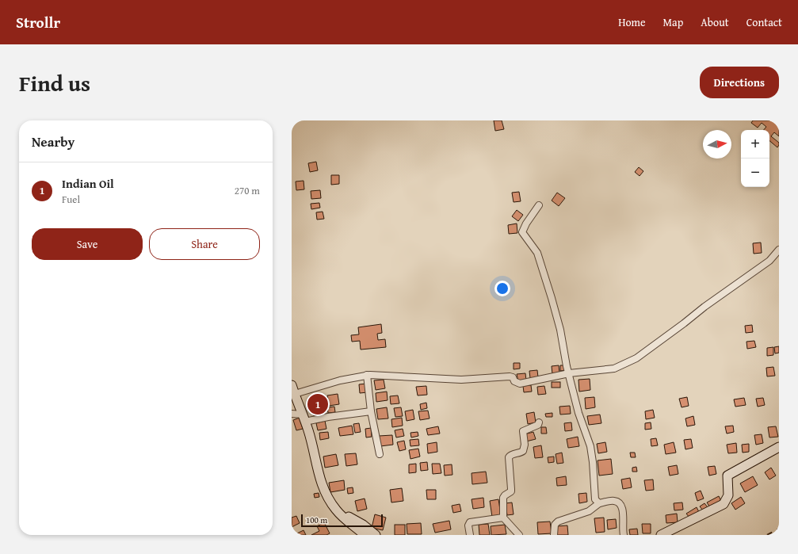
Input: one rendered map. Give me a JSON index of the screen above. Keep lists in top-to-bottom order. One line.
{"scale_bar":"100 m","north":"right","page":{"header":"Strollr","nav":["Home","Map","About","Contact"],"title":"Find us","buttons":["Directions",["Save","Share"]],"heading":"Nearby","map_buttons":["+","−"],"list":[{"mark":"1","name":"Indian Oil","note":"Fuel","value":"270 m"}],"pins":"1","scale":"100 m"}}
